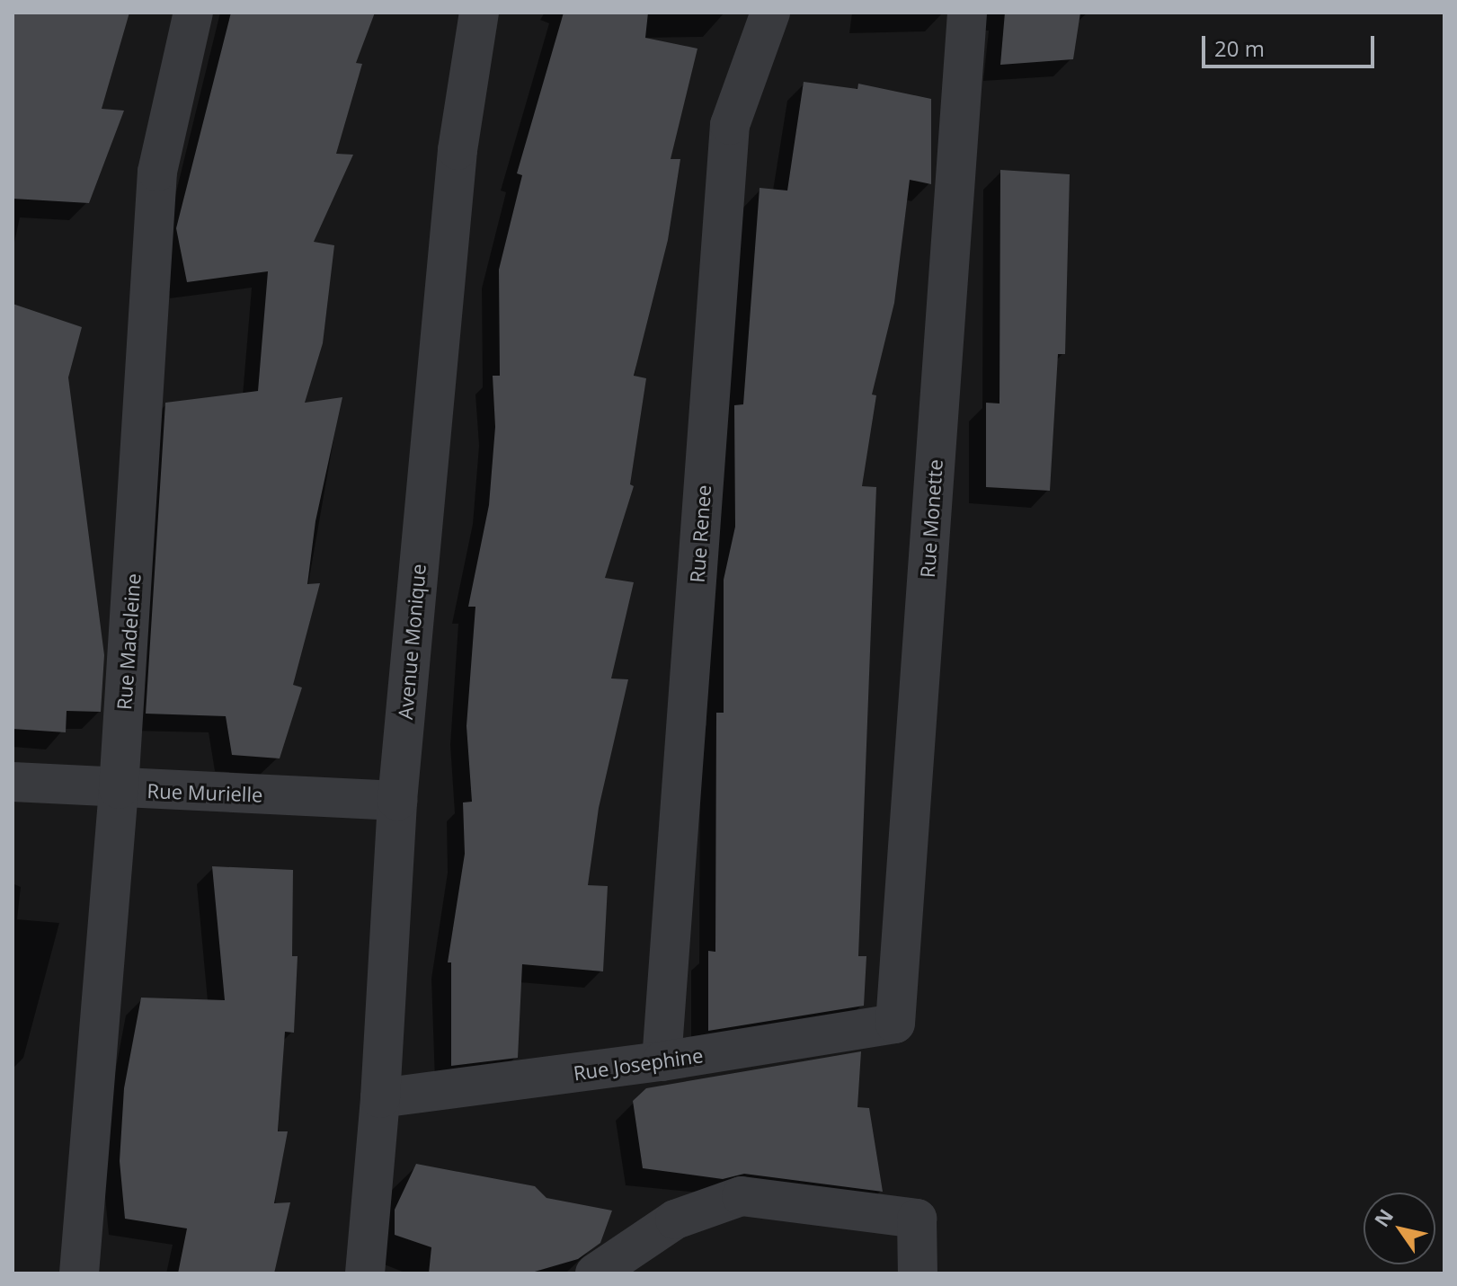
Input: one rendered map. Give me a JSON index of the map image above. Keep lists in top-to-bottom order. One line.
{"streets":{"street":["Rue Monette","Rue Renee","Rue Madeleine","Avenue Monique","Rue Murielle","Rue Josephine"]},"crossings":[["Rue Monette","Rue Josephine"],["Rue Renee","Rue Josephine"],["Rue Madeleine","Rue Murielle"],["Avenue Monique","Rue Murielle"],["Avenue Monique","Rue Josephine"]],"scale_bar":"20 m","north":"top left"}
